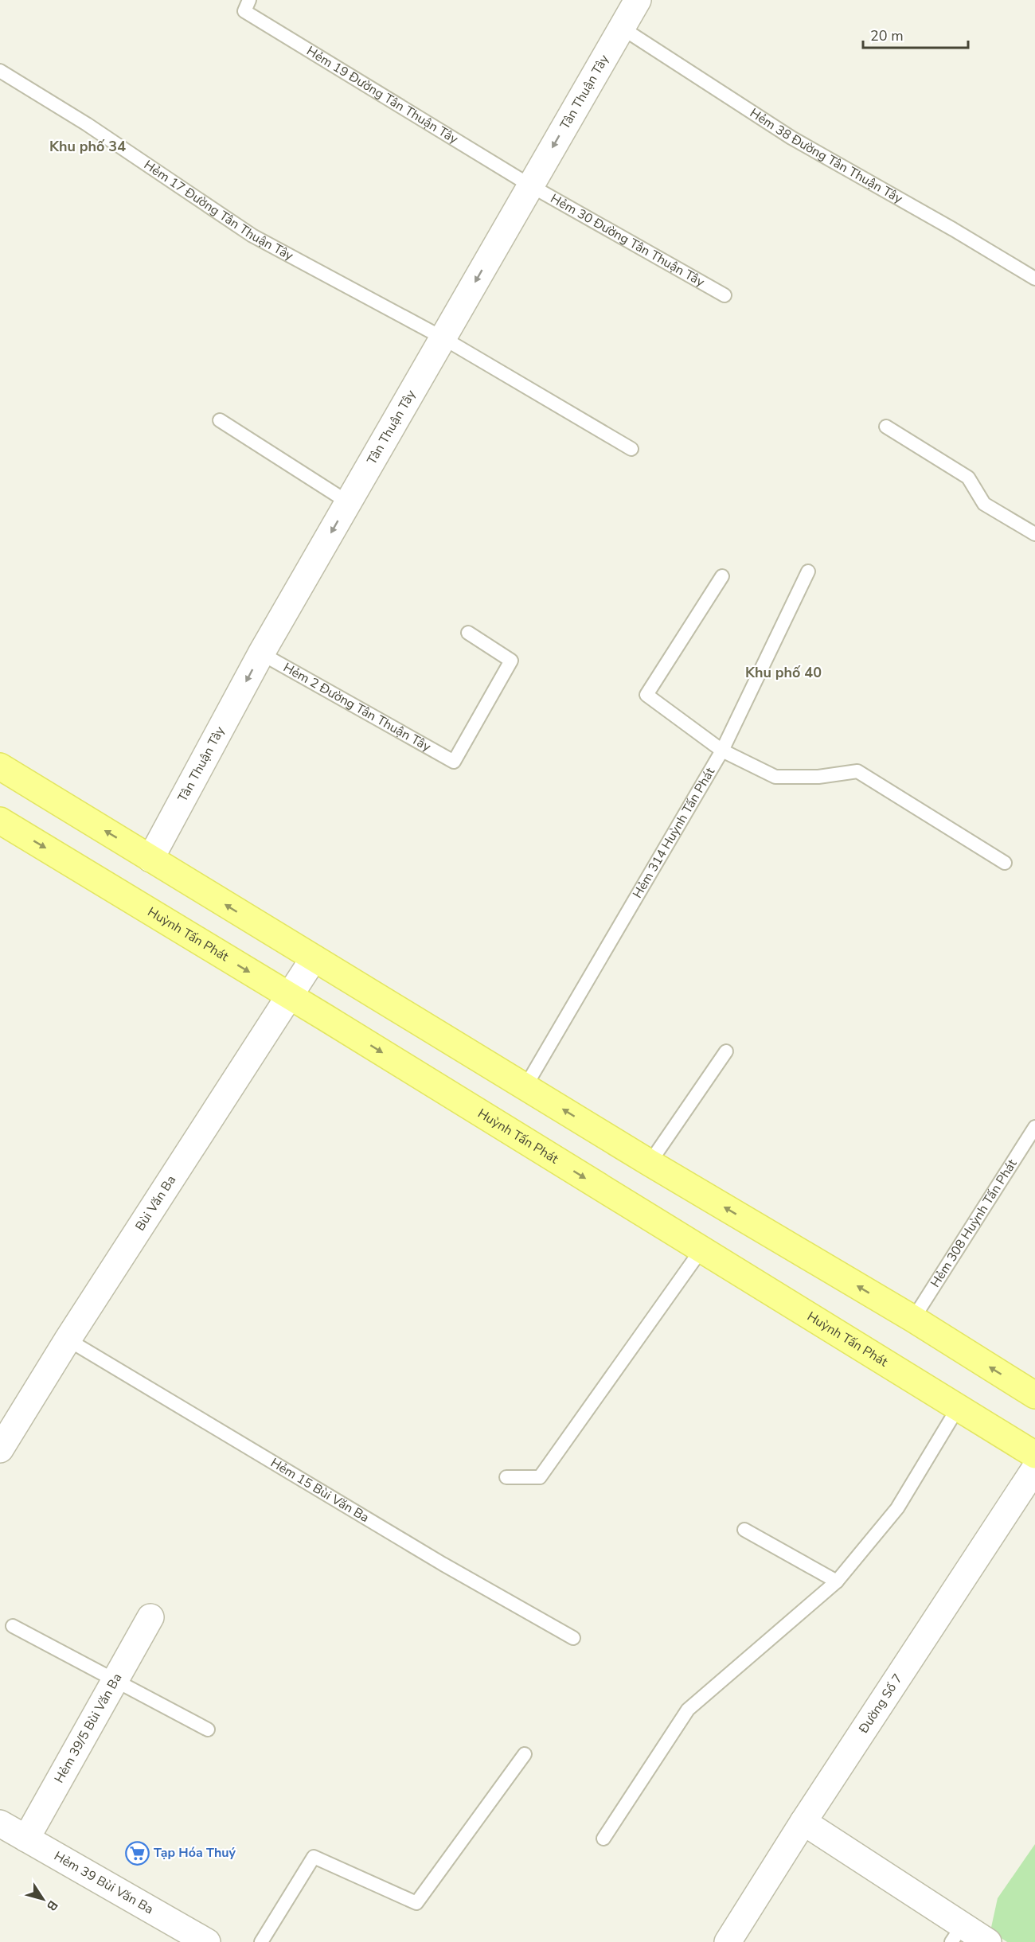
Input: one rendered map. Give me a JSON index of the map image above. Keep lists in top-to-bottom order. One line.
{"streets":{"main road":["Huỳnh Tấn Phát"],"street":["Tân Thuận Tây","Bùi Văn Ba","Đường Số 7","Hẻm 39/5 Bùi Văn Ba","Hẻm 39 Bùi Văn Ba"],"lane":["Hẻm 19 Đường Tân Thuận Tây","Hẻm 38 Đường Tân Thuận Tây","Hẻm 17 Đường Tân Thuận Tây","Hẻm 30 Đường Tân Thuận Tây","Hẻm 2 Đường Tân Thuận Tây","Hẻm 314 Huỳnh Tấn Phát","Hẻm 308 Huỳnh Tấn Phát","Hẻm 15 Bùi Văn Ba"]},"crossings":[["Tân Thuận Tây","Hẻm 19 Đường Tân Thuận Tây"],["Tân Thuận Tây","Hẻm 38 Đường Tân Thuận Tây"],["Tân Thuận Tây","Hẻm 17 Đường Tân Thuận Tây"],["Tân Thuận Tây","Hẻm 30 Đường Tân Thuận Tây"],["Tân Thuận Tây","Hẻm 2 Đường Tân Thuận Tây"],["Hẻm 19 Đường Tân Thuận Tây","Hẻm 30 Đường Tân Thuận Tây"],["Huỳnh Tấn Phát","Bùi Văn Ba"],["Bùi Văn Ba","Hẻm 15 Bùi Văn Ba"],["Hẻm 39/5 Bùi Văn Ba","Hẻm 39 Bùi Văn Ba"]],"one_way":["Tân Thuận Tây"],"districts":["Khu phố 34","Khu phố 40"],"places":{"supermarket":["Tạp Hóa Thuý"]},"scale_bar":"20 m","north":"bottom right"}
